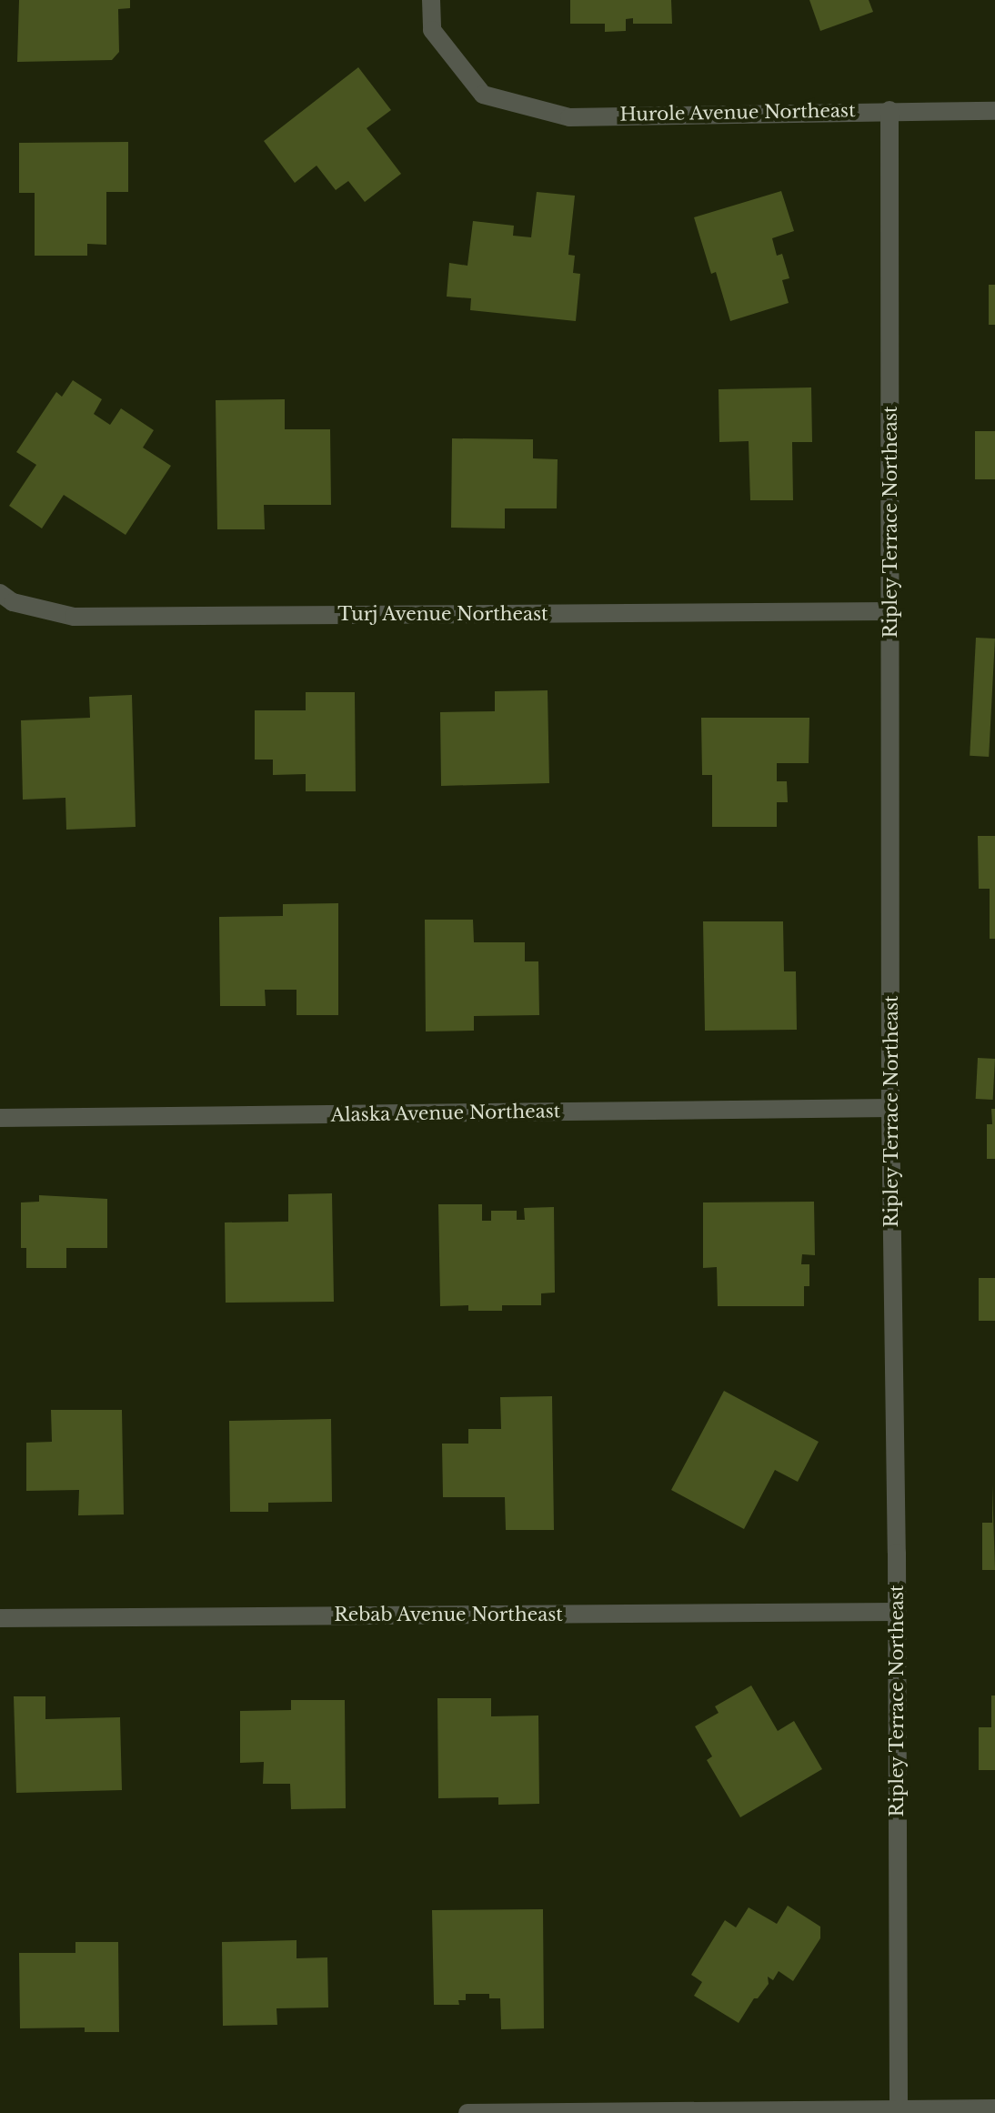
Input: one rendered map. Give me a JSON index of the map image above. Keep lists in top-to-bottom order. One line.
{"streets":{"street":["Hurole Avenue Northeast","Ripley Terrace Northeast","Turj Avenue Northeast","Alaska Avenue Northeast","Rebab Avenue Northeast"]},"crossings":[["Hurole Avenue Northeast","Ripley Terrace Northeast"],["Ripley Terrace Northeast","Turj Avenue Northeast"],["Ripley Terrace Northeast","Alaska Avenue Northeast"],["Ripley Terrace Northeast","Rebab Avenue Northeast"]]}
